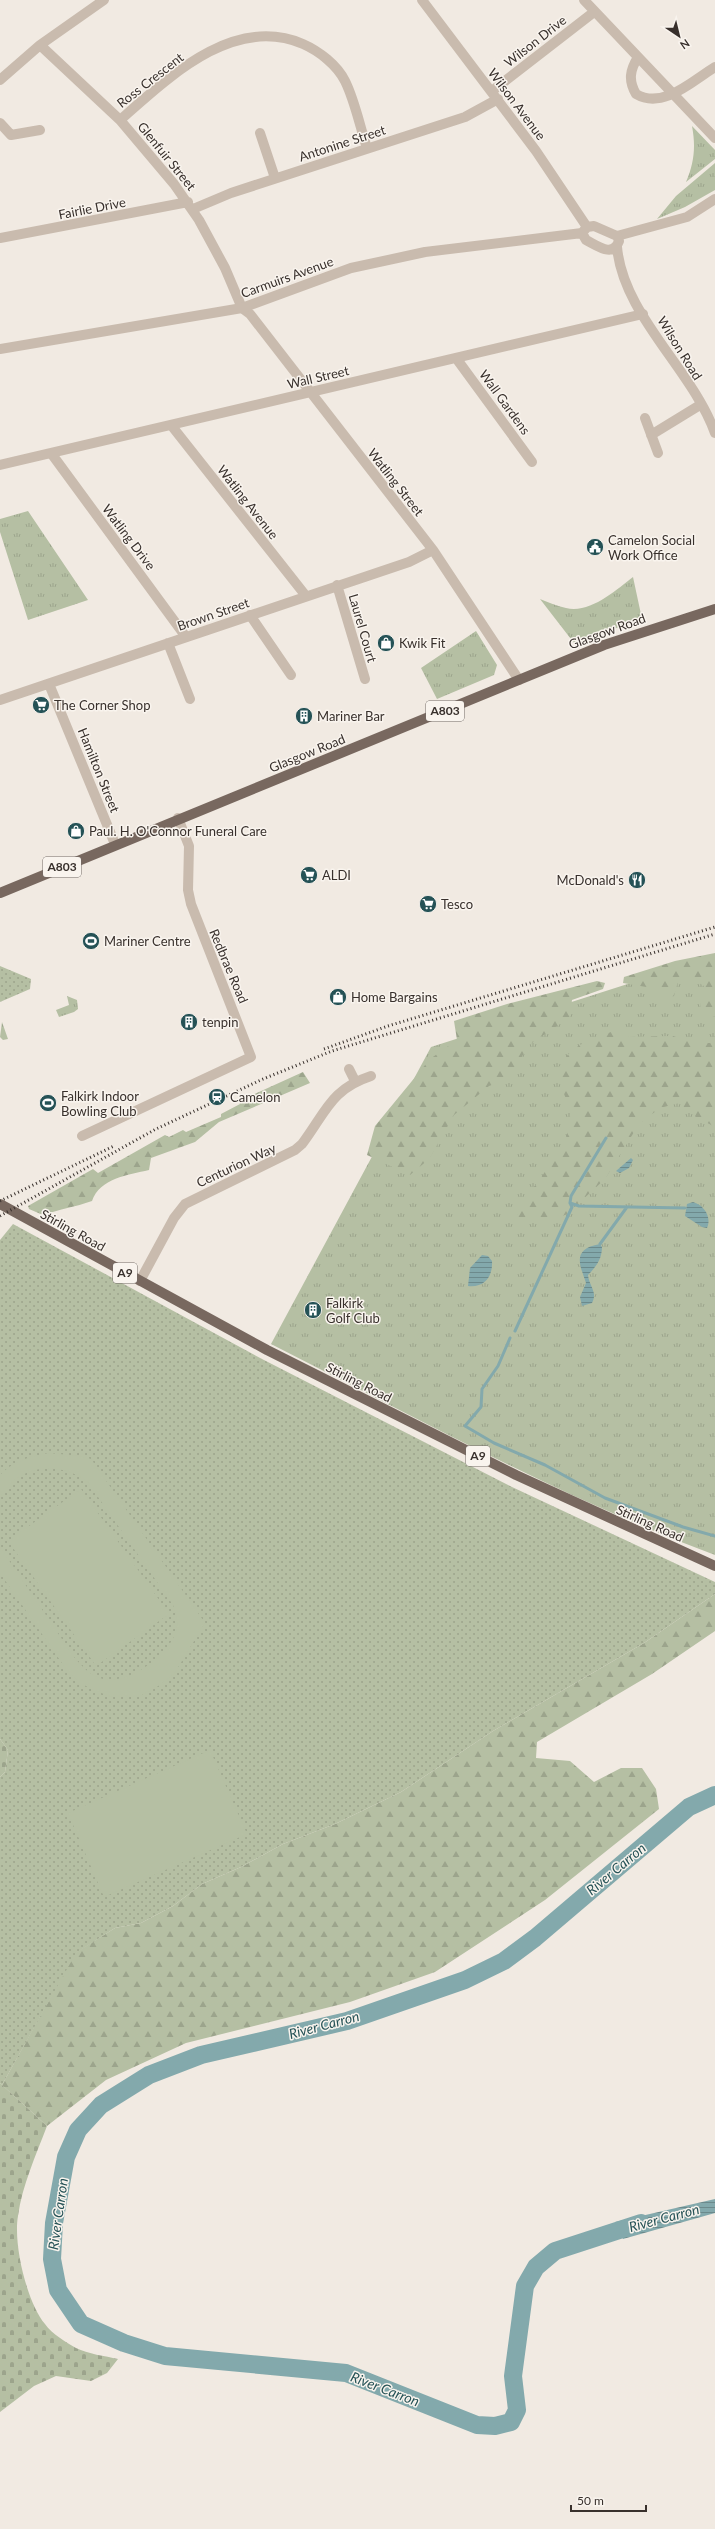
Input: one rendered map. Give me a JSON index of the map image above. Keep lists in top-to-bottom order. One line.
{"streets":{"main road":["Glasgow Road","A803","Stirling Road","A9"],"street":["Wilson Drive","Ross Crescent","Wilson Avenue","Antonine Street","Glenfuir Street","Fairlie Drive","Carmuirs Avenue","Wilson Road","Wall Street","Wall Gardens","Watling Street","Watling Avenue","Watling Drive","Brown Street","Laurel Court","Hamilton Street","Redbrae Road","Centurion Way"]},"crossings":[["Wilson Drive","Wilson Avenue"],["Ross Crescent","Antonine Street"],["Ross Crescent","Glenfuir Street"],["Wilson Avenue","Antonine Street"],["Wilson Avenue","Carmuirs Avenue"],["Wilson Avenue","Wilson Road"],["Antonine Street","Glenfuir Street"],["Antonine Street","Fairlie Drive"],["Glenfuir Street","Fairlie Drive"],["Glenfuir Street","Carmuirs Avenue"],["Glenfuir Street","Watling Street"],["Carmuirs Avenue","Wilson Road"],["Carmuirs Avenue","Watling Street"],["Wilson Road","Wall Street"],["Wall Street","Wall Gardens"],["Wall Street","Watling Street"],["Wall Street","Watling Avenue"],["Wall Street","Watling Drive"],["Watling Street","Brown Street"],["Watling Street","Glasgow Road"],["Watling Avenue","Brown Street"],["Watling Drive","Brown Street"],["Brown Street","Laurel Court"],["Brown Street","Hamilton Street"],["Glasgow Road","Hamilton Street"],["Glasgow Road","Redbrae Road"],["Centurion Way","Stirling Road"]],"water":["River Carron"],"places":{"public building":["Camelon Social Work Office"],"shop":["Kwik Fit","Paul. H. O'Connor Funeral Care","Home Bargains"],"supermarket":["The Corner Shop","ALDI","Tesco"],"building":["Mariner Bar","tenpin","Falkirk Golf Club"],"restaurant":["McDonald's"],"sports":["Mariner Centre","Falkirk Indoor Bowling Club"],"station":["Camelon"]},"scale_bar":"50 m","north":"bottom right"}
